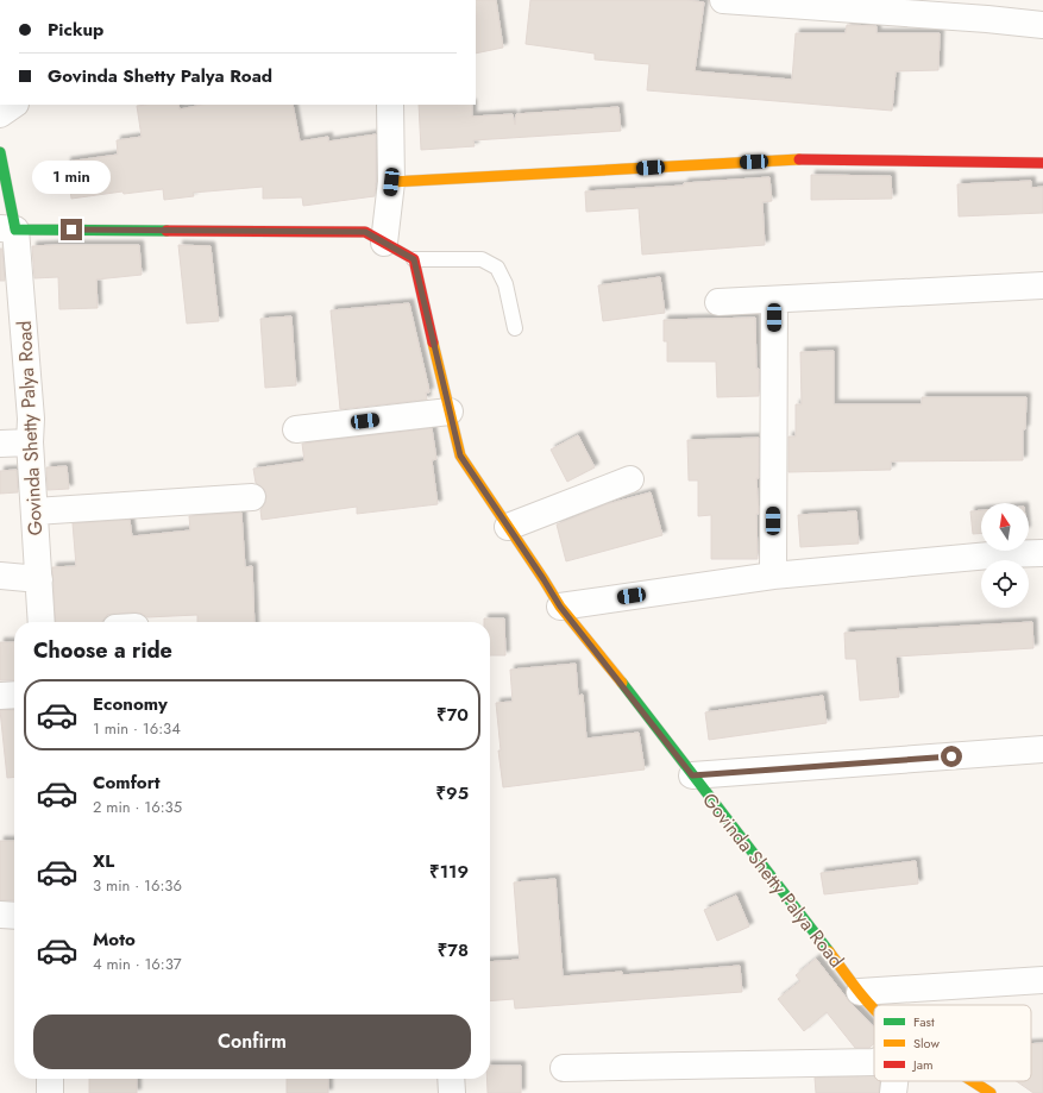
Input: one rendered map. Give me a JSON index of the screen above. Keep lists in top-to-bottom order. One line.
{"streets":{"street":["Govinda Shetty Palya Road"]},"legend":["Fast","Slow","Jam"],"north":"top","page":{"banner":["Pickup","Govinda Shetty Palya Road"],"bubble":"1 min","heading":"Choose a ride","list":[{"name":"Economy","note":"1 min · 16:34","value":"₹70"},{"name":"Comfort","note":"2 min · 16:35","value":"₹95"},{"name":"XL","note":"3 min · 16:36","value":"₹119"},{"name":"Moto","note":"4 min · 16:37","value":"₹78"}],"buttons":"Confirm"}}
